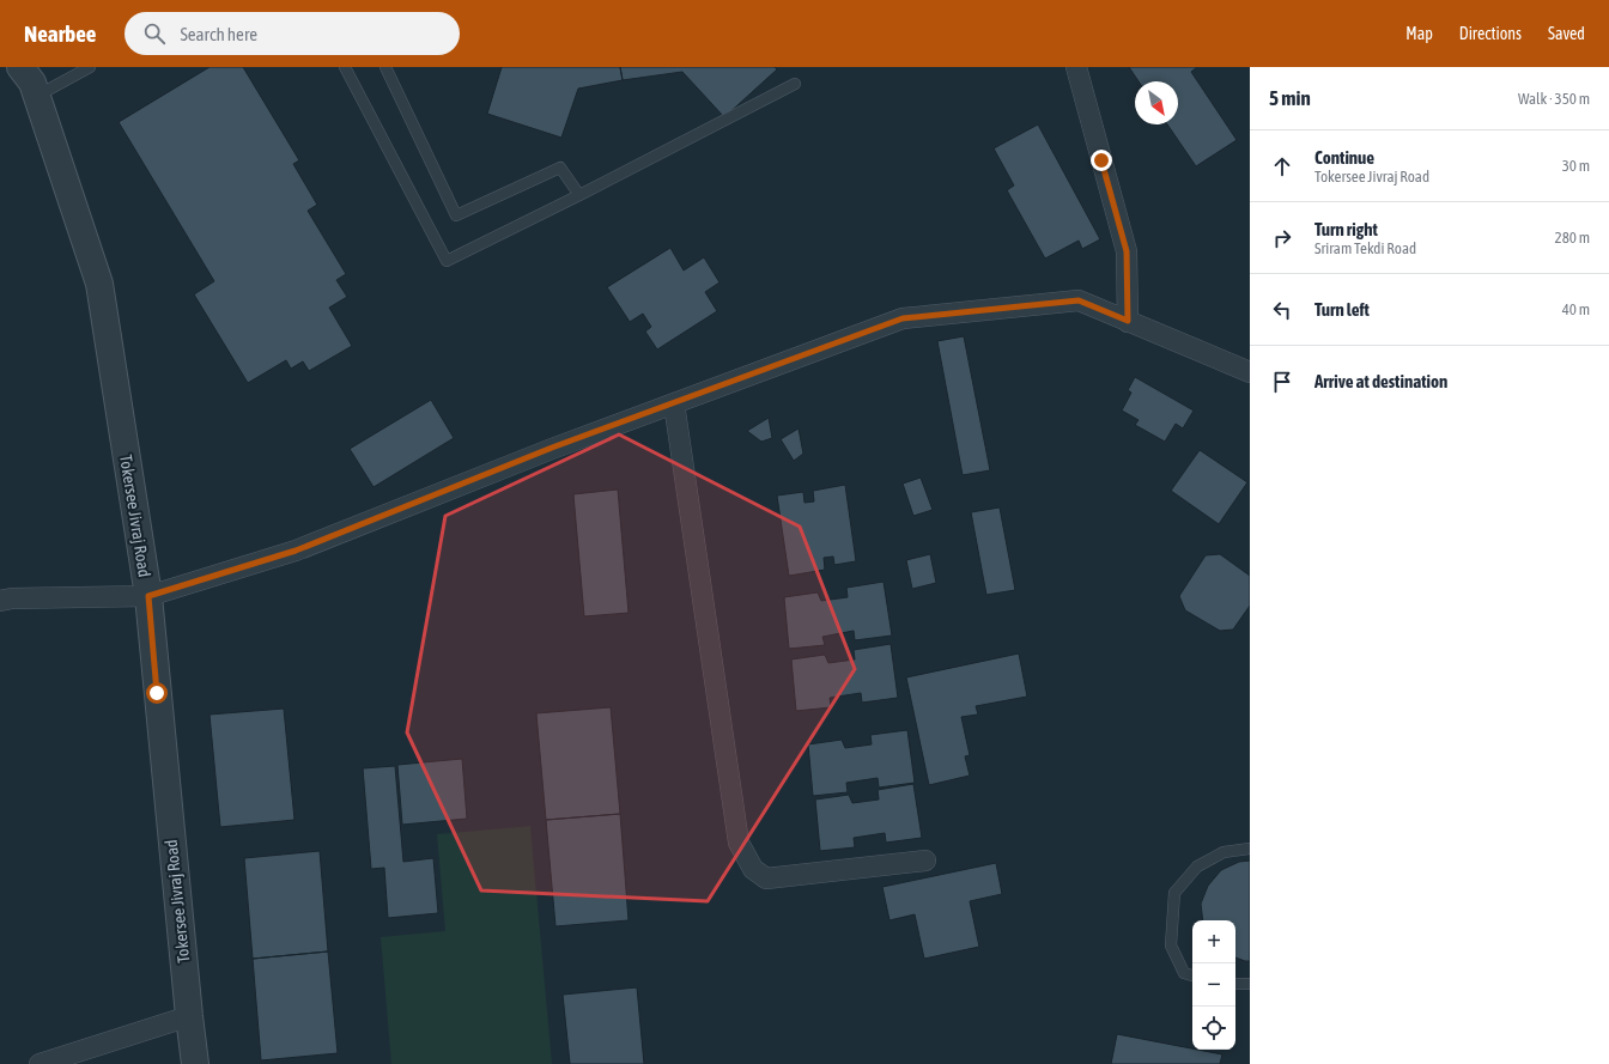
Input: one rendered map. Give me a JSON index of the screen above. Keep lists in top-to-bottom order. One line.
{"streets":{"street":["Tokersee Jivraj Road"]},"north":"bottom right","page":{"header":"Nearbee","search":"Search here","nav":["Map","Directions","Saved"],"heading":["5 min","Walk · 350 m"],"list":[["Continue","Tokersee Jivraj Road","30 m"],["Turn right","Sriram Tekdi Road","280 m"],["Turn left","40 m"],"Arrive at destination"],"map_buttons":["+","−"]}}
